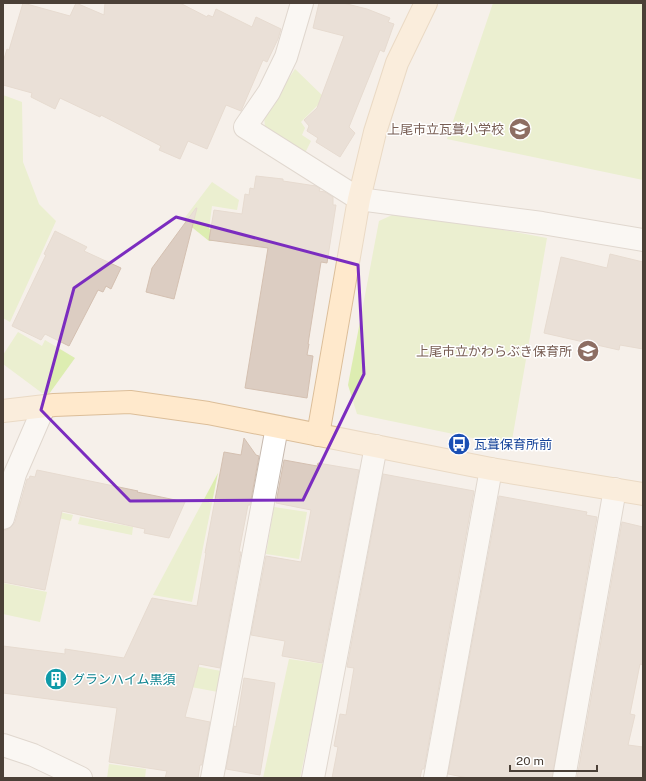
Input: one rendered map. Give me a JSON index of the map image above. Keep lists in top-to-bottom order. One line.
{"places":{"school or university":["上尾市立瓦葺小学校","上尾市立かわらぶき保育所"],"bus stop":["瓦葺保育所前"],"building":["グランハイム黒須"]},"scale_bar":"20 m"}
